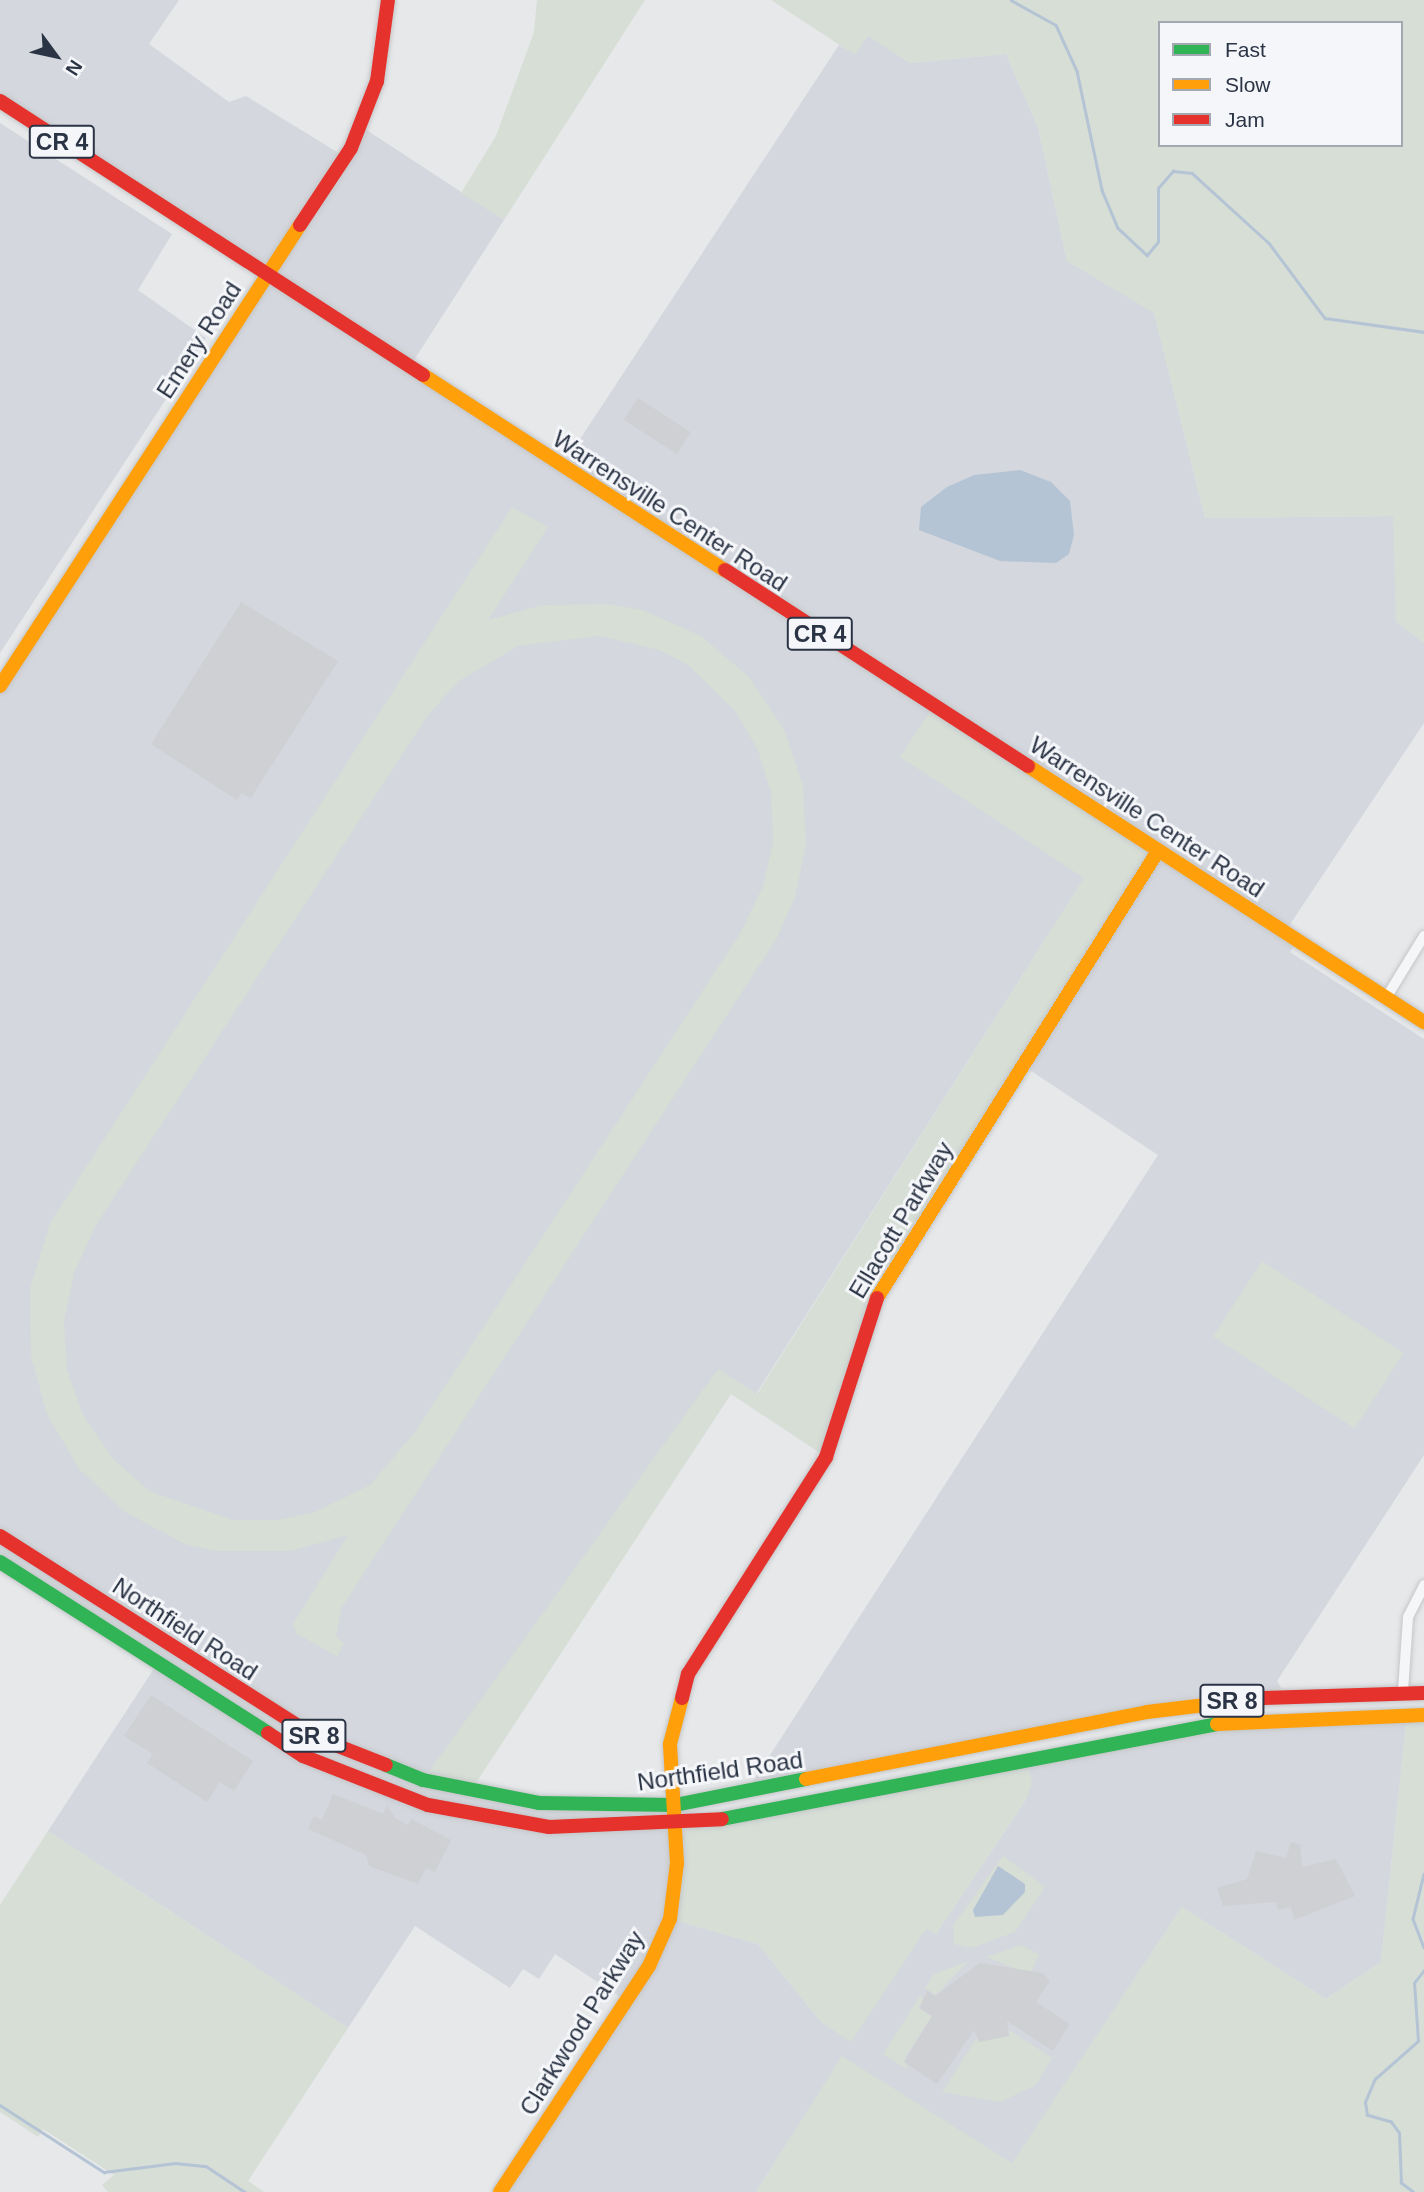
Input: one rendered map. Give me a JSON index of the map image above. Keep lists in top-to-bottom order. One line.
{"streets":{"main road":["CR 4","Emery Road","Warrensville Center Road","Ellacott Parkway","Northfield Road","SR 8","Clarkwood Parkway"]},"crossings":[["Emery Road","Warrensville Center Road"],["Warrensville Center Road","Ellacott Parkway"],["Ellacott Parkway","Northfield Road"],["Ellacott Parkway","Clarkwood Parkway"],["Northfield Road","Clarkwood Parkway"]],"legend":["Fast","Slow","Jam"],"north":"bottom right"}
